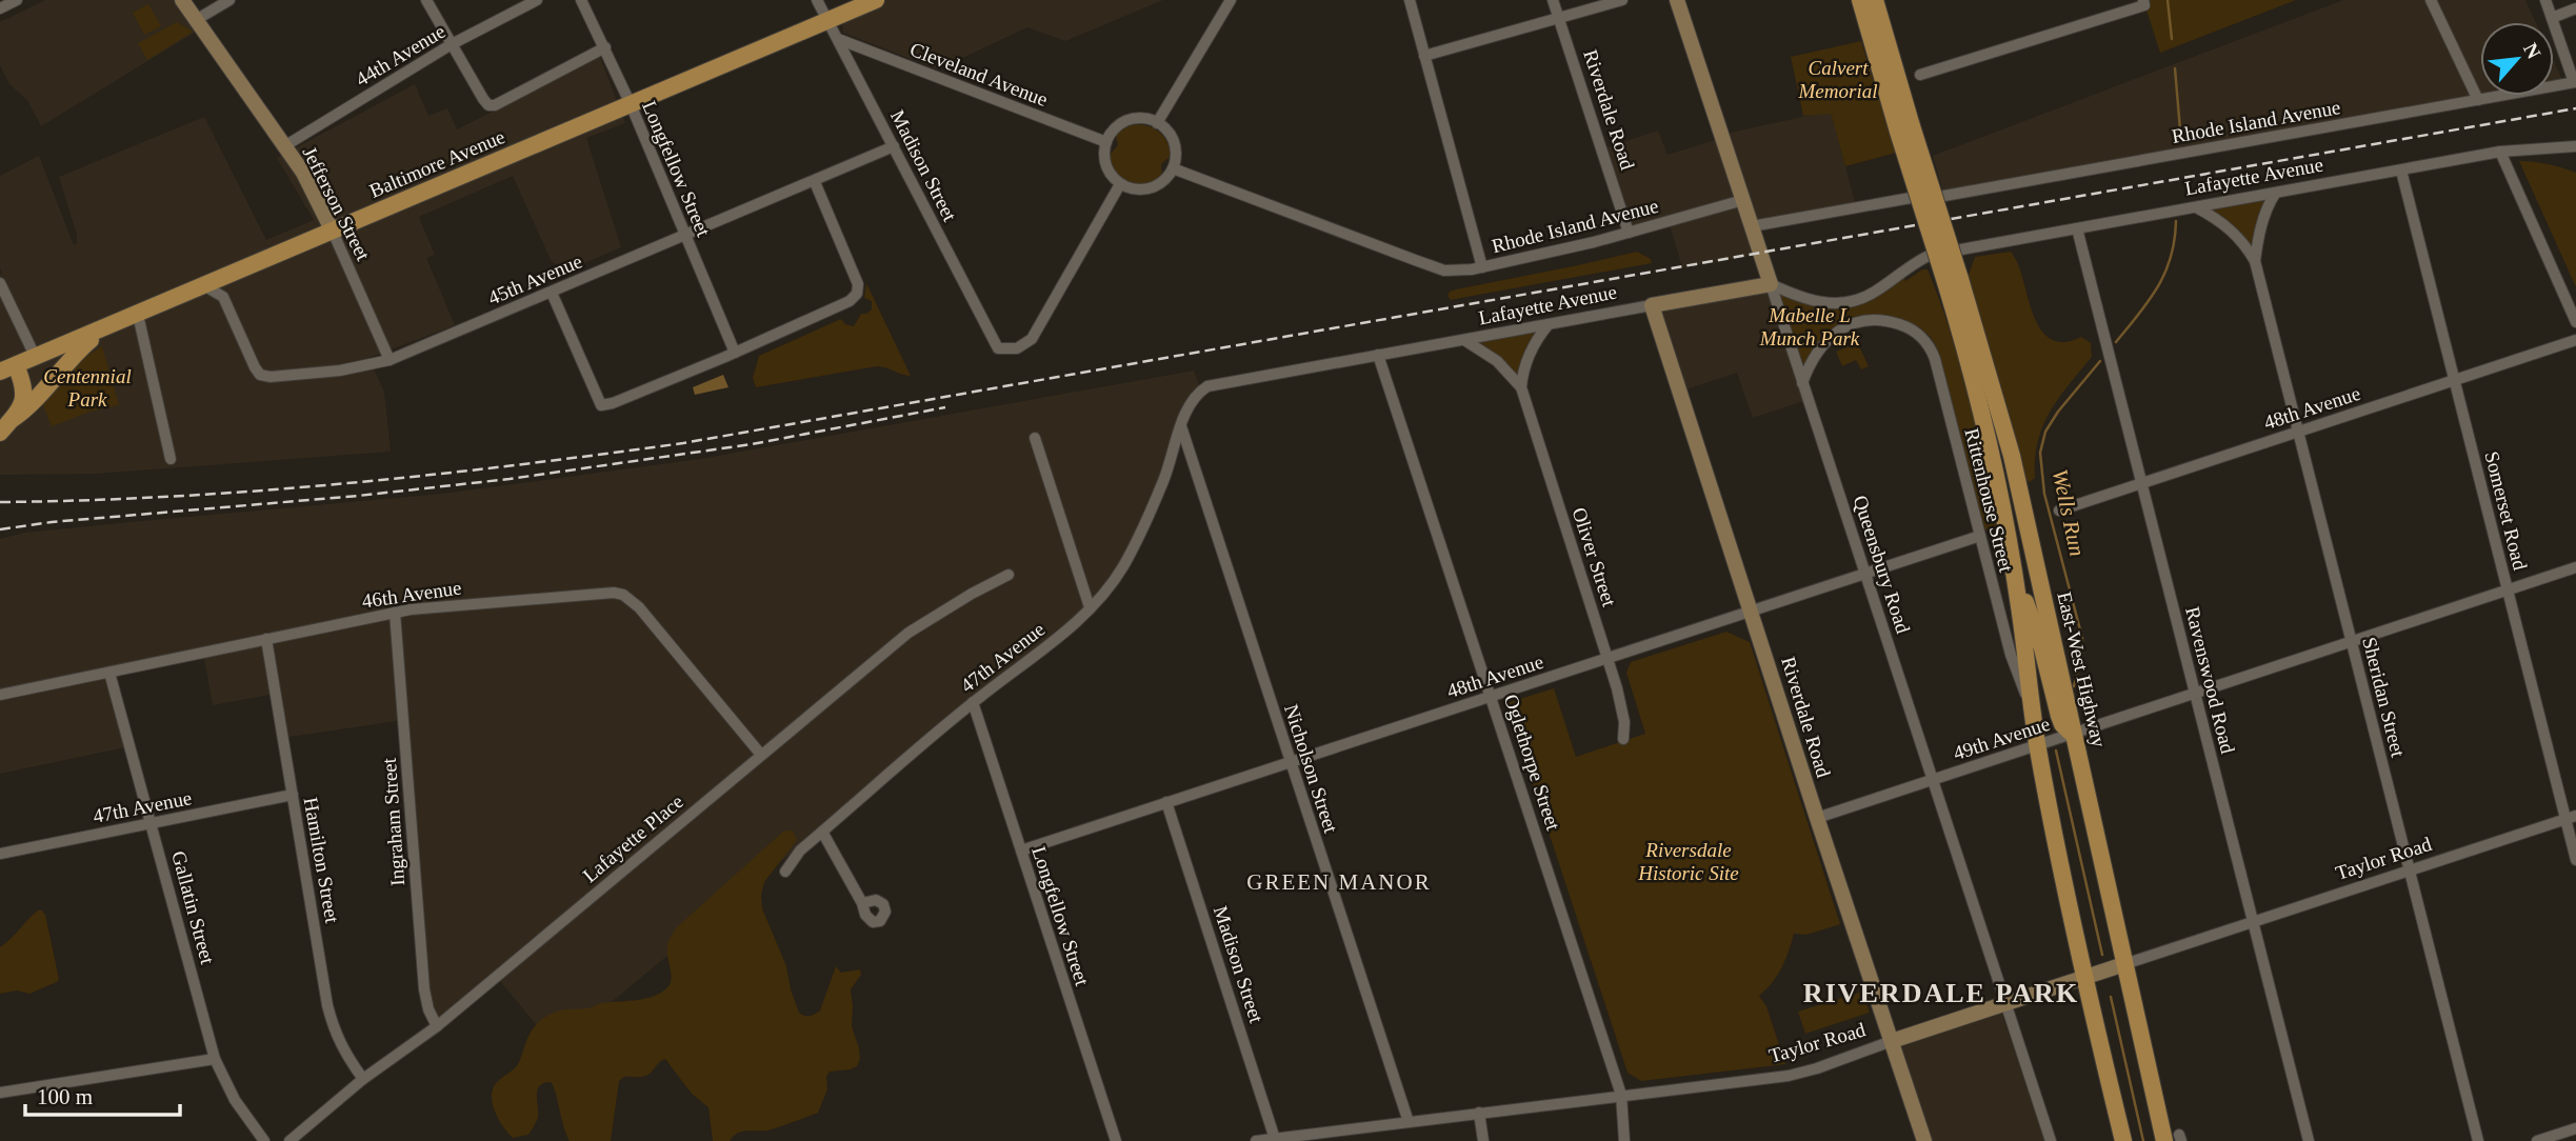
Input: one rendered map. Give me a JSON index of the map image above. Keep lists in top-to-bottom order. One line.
{"streets":{"main road":["Baltimore Avenue","East-West Highway"],"street":["44th Avenue","Cleveland Avenue","Riverdale Road","Rhode Island Avenue","Madison Street","Longfellow Street","Lafayette Avenue","Jefferson Street","45th Avenue","48th Avenue","Rittenhouse Street","Somerset Road","Oliver Street","Queensbury Road","46th Avenue","47th Avenue","Ravenswood Road","Sheridan Street","49th Avenue","Oglethorpe Street","Nicholson Street","Ingraham Street","Lafayette Place","Taylor Road","Hamilton Street","Gallatin Street"]},"crossings":[["44th Avenue","Jefferson Street"],["Cleveland Avenue","Rhode Island Avenue"],["Cleveland Avenue","Madison Street"],["Riverdale Road","Rhode Island Avenue"],["Riverdale Road","Lafayette Avenue"],["Riverdale Road","48th Avenue"],["Riverdale Road","49th Avenue"],["Riverdale Road","Taylor Road"],["Rhode Island Avenue","Madison Street"],["Rhode Island Avenue","Queensbury Road"],["Baltimore Avenue","Madison Street"],["Baltimore Avenue","Longfellow Street"],["Baltimore Avenue","Jefferson Street"],["Madison Street","45th Avenue"],["Madison Street","48th Avenue"],["Madison Street","Taylor Road"],["Longfellow Street","45th Avenue"],["Longfellow Street","48th Avenue"],["Longfellow Street","47th Avenue"],["Lafayette Avenue","Somerset Road"],["Lafayette Avenue","Oliver Street"],["Lafayette Avenue","Queensbury Road"],["Lafayette Avenue","47th Avenue"],["Lafayette Avenue","Ravenswood Road"],["Lafayette Avenue","Sheridan Street"],["Lafayette Avenue","Oglethorpe Street"],["Lafayette Avenue","Nicholson Street"],["Jefferson Street","45th Avenue"],["48th Avenue","Rittenhouse Street"],["48th Avenue","Somerset Road"],["48th Avenue","Oliver Street"],["48th Avenue","Queensbury Road"],["48th Avenue","Ravenswood Road"],["48th Avenue","Sheridan Street"],["48th Avenue","Oglethorpe Street"],["48th Avenue","Nicholson Street"],["Rittenhouse Street","East-West Highway"],["Somerset Road","49th Avenue"],["Somerset Road","Taylor Road"],["Queensbury Road","49th Avenue"],["Queensbury Road","Taylor Road"],["46th Avenue","Ingraham Street"],["46th Avenue","Lafayette Place"],["46th Avenue","Hamilton Street"],["46th Avenue","Gallatin Street"],["47th Avenue","Nicholson Street"],["47th Avenue","Hamilton Street"],["47th Avenue","Gallatin Street"],["East-West Highway","49th Avenue"],["East-West Highway","Taylor Road"],["Ravenswood Road","49th Avenue"],["Ravenswood Road","Taylor Road"],["Sheridan Street","49th Avenue"],["Sheridan Street","Taylor Road"],["Oglethorpe Street","Taylor Road"],["Nicholson Street","Taylor Road"],["Ingraham Street","Lafayette Place"],["Lafayette Place","Hamilton Street"]],"districts":["GREEN MANOR","RIVERDALE PARK"],"water":["Wells Run"],"parks":["Calvert Memorial","Mabelle L Munch Park","Centennial Park","Riversdale Historic Site"],"scale_bar":"100 m","north":"top right"}
